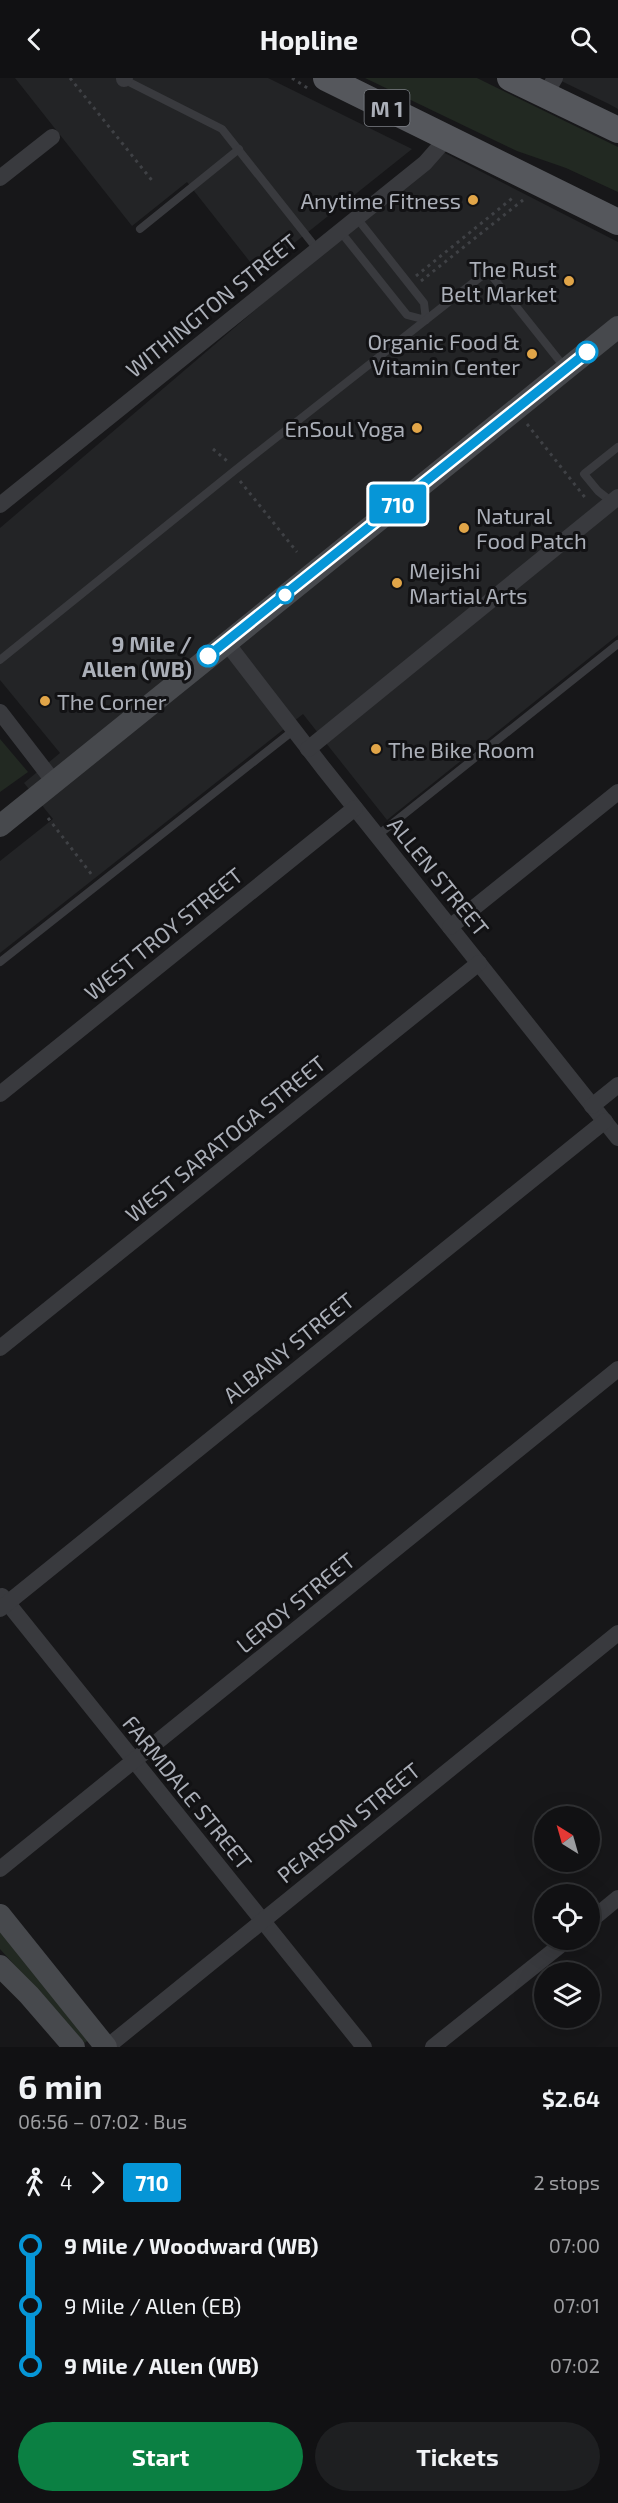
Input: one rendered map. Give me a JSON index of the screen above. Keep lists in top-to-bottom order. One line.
{"streets":{"main road":["M 1"],"street":["WITHINGTON STREET","ALLEN STREET","WEST TROY STREET","WEST SARATOGA STREET","ALBANY STREET","LEROY STREET","FARMDALE STREET","PEARSON STREET"]},"crossings":[["M 1","WITHINGTON STREET"],["ALLEN STREET","WEST TROY STREET"],["ALLEN STREET","WEST SARATOGA STREET"],["ALLEN STREET","ALBANY STREET"],["ALBANY STREET","FARMDALE STREET"],["LEROY STREET","FARMDALE STREET"],["FARMDALE STREET","PEARSON STREET"]],"places":["Anytime Fitness","The Rust Belt Market","Organic Food & Vitamin Center","EnSoul Yoga","Natural Food Patch","Mejishi Martial Arts","9 Mile / Allen (WB)","The Corner","The Bike Room"],"lines":["bus line 710"],"north":"top left","page":{"header":"Hopline","on_map":"710","heading":["6 min","06:56 – 07:02 · Bus","$2.64"],"legs":["4","710","2 stops"],"list":[{"name":"9 Mile / Woodward (WB)","value":"07:00"},{"name":"9 Mile / Allen (EB)","value":"07:01"},{"name":"9 Mile / Allen (WB)","value":"07:02"}],"buttons":["Start","Tickets"]}}
